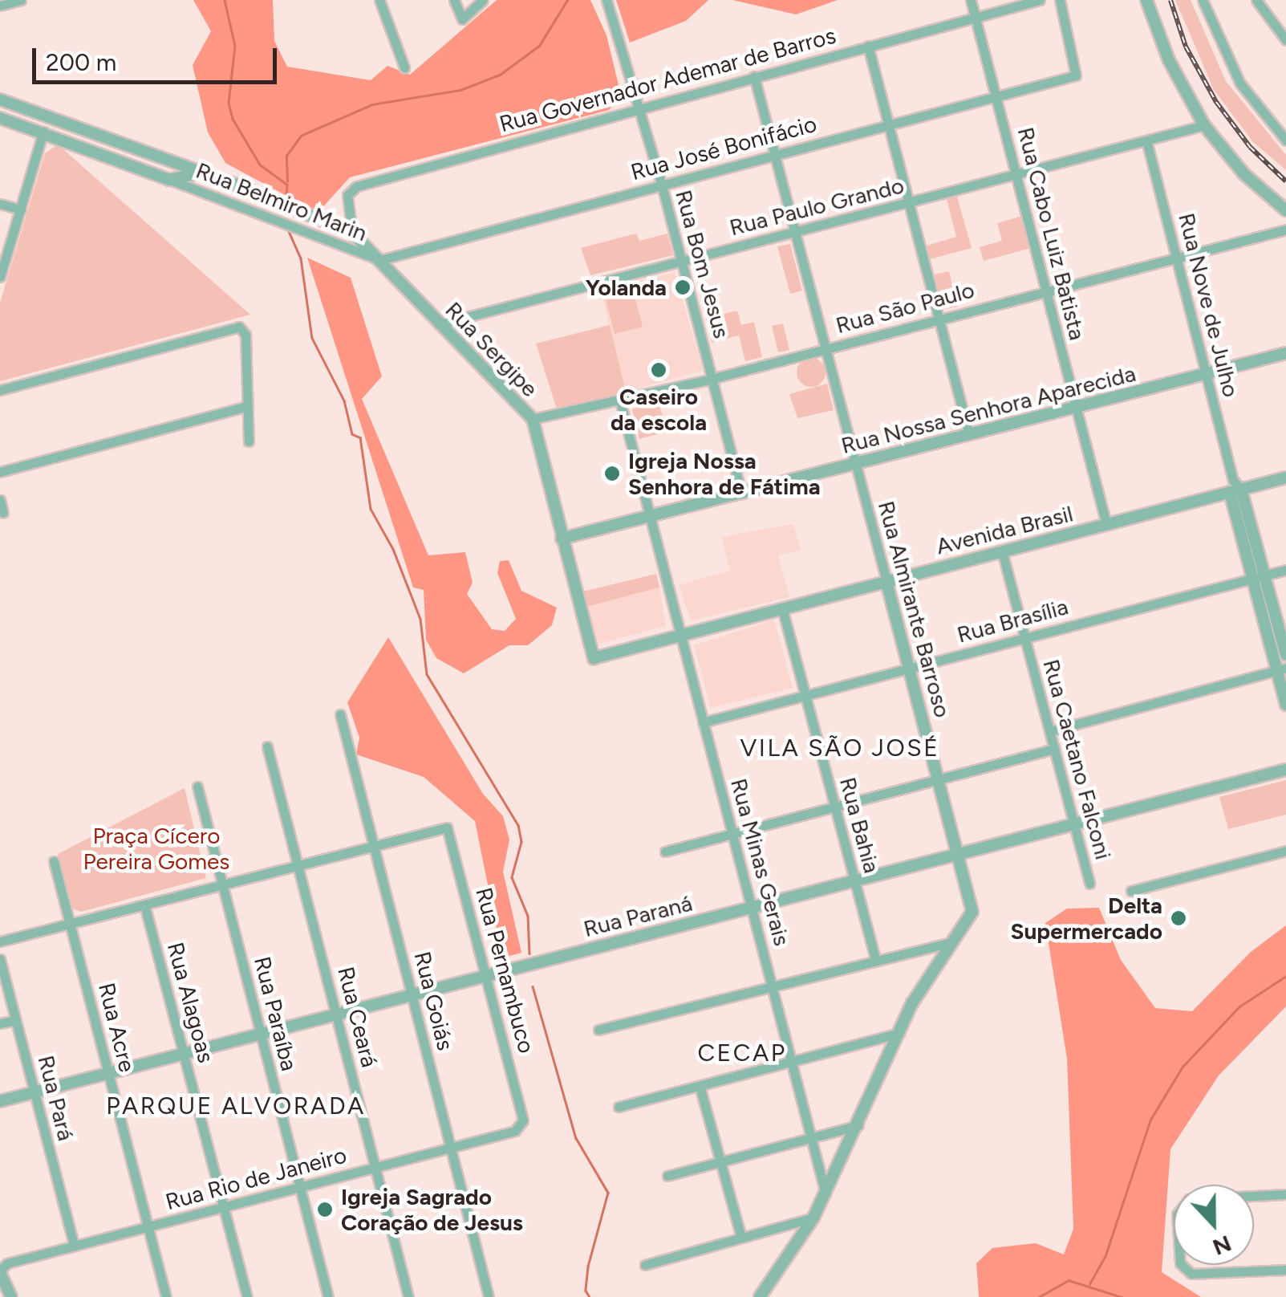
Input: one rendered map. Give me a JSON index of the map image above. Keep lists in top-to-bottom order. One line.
{"streets":{"street":["Rua Governador Ademar de Barros","Rua José Bonifácio","Rua Belmiro Marin","Rua Paulo Grando","Rua Cabo Luiz Batista","Rua Bom Jesus","Rua Nove de Julho","Rua São Paulo","Rua Sergipe","Rua Nossa Senhora Aparecida","Avenida Brasil","Rua Almirante Barroso","Rua Brasília","Rua Caetano Falconi","Rua Bahia","Rua Minas Gerais","Rua Paraná","Rua Pernambuco","Rua Goiás","Rua Alagoas","Rua Paraíba","Rua Ceará","Rua Acre","Rua Pará","Rua Rio de Janeiro"]},"crossings":[["Rua Governador Ademar de Barros","Rua Cabo Luiz Batista"],["Rua Governador Ademar de Barros","Rua Bom Jesus"],["Rua Governador Ademar de Barros","Rua Sergipe"],["Rua Governador Ademar de Barros","Rua Almirante Barroso"],["Rua José Bonifácio","Rua Belmiro Marin"],["Rua José Bonifácio","Rua Cabo Luiz Batista"],["Rua José Bonifácio","Rua Bom Jesus"],["Rua José Bonifácio","Rua Sergipe"],["Rua José Bonifácio","Rua Almirante Barroso"],["Rua Belmiro Marin","Rua Sergipe"],["Rua Paulo Grando","Rua Cabo Luiz Batista"],["Rua Paulo Grando","Rua Bom Jesus"],["Rua Paulo Grando","Rua Nove de Julho"],["Rua Paulo Grando","Rua Sergipe"],["Rua Paulo Grando","Rua Almirante Barroso"],["Rua Cabo Luiz Batista","Rua São Paulo"],["Rua Cabo Luiz Batista","Rua Nossa Senhora Aparecida"],["Rua Cabo Luiz Batista","Avenida Brasil"],["Rua Bom Jesus","Rua São Paulo"],["Rua Bom Jesus","Rua Nossa Senhora Aparecida"],["Rua Nove de Julho","Rua São Paulo"],["Rua Nove de Julho","Rua Nossa Senhora Aparecida"],["Rua Nove de Julho","Avenida Brasil"],["Rua São Paulo","Rua Sergipe"],["Rua São Paulo","Rua Almirante Barroso"],["Rua São Paulo","Rua Minas Gerais"],["Rua Sergipe","Rua Nossa Senhora Aparecida"],["Rua Sergipe","Avenida Brasil"],["Rua Nossa Senhora Aparecida","Rua Almirante Barroso"],["Rua Nossa Senhora Aparecida","Rua Minas Gerais"],["Avenida Brasil","Rua Almirante Barroso"],["Avenida Brasil","Rua Caetano Falconi"],["Avenida Brasil","Rua Bahia"],["Avenida Brasil","Rua Minas Gerais"],["Rua Almirante Barroso","Rua Brasília"],["Rua Almirante Barroso","Rua Minas Gerais"],["Rua Almirante Barroso","Rua Paraná"],["Rua Brasília","Rua Caetano Falconi"],["Rua Brasília","Rua Bahia"],["Rua Brasília","Rua Minas Gerais"],["Rua Caetano Falconi","Rua Paraná"],["Rua Bahia","Rua Paraná"],["Rua Minas Gerais","Rua Paraná"],["Rua Paraná","Rua Pernambuco"],["Rua Paraná","Rua Goiás"],["Rua Paraná","Rua Alagoas"],["Rua Paraná","Rua Paraíba"],["Rua Paraná","Rua Ceará"],["Rua Paraná","Rua Acre"],["Rua Paraná","Rua Pará"],["Rua Pernambuco","Rua Goiás"],["Rua Pernambuco","Rua Rio de Janeiro"],["Rua Goiás","Rua Rio de Janeiro"],["Rua Alagoas","Rua Rio de Janeiro"],["Rua Paraíba","Rua Rio de Janeiro"],["Rua Ceará","Rua Rio de Janeiro"],["Rua Acre","Rua Rio de Janeiro"],["Rua Pará","Rua Rio de Janeiro"]],"districts":["VILA SÃO JOSÉ","CECAP","PARQUE ALVORADA"],"parks":["Praça Cícero Pereira Gomes"],"places":["Yolanda","Caseiro da escola","Igreja Nossa Senhora de Fátima","Delta Supermercado","Igreja Sagrado Coração de Jesus"],"scale_bar":"200 m","north":"bottom"}
